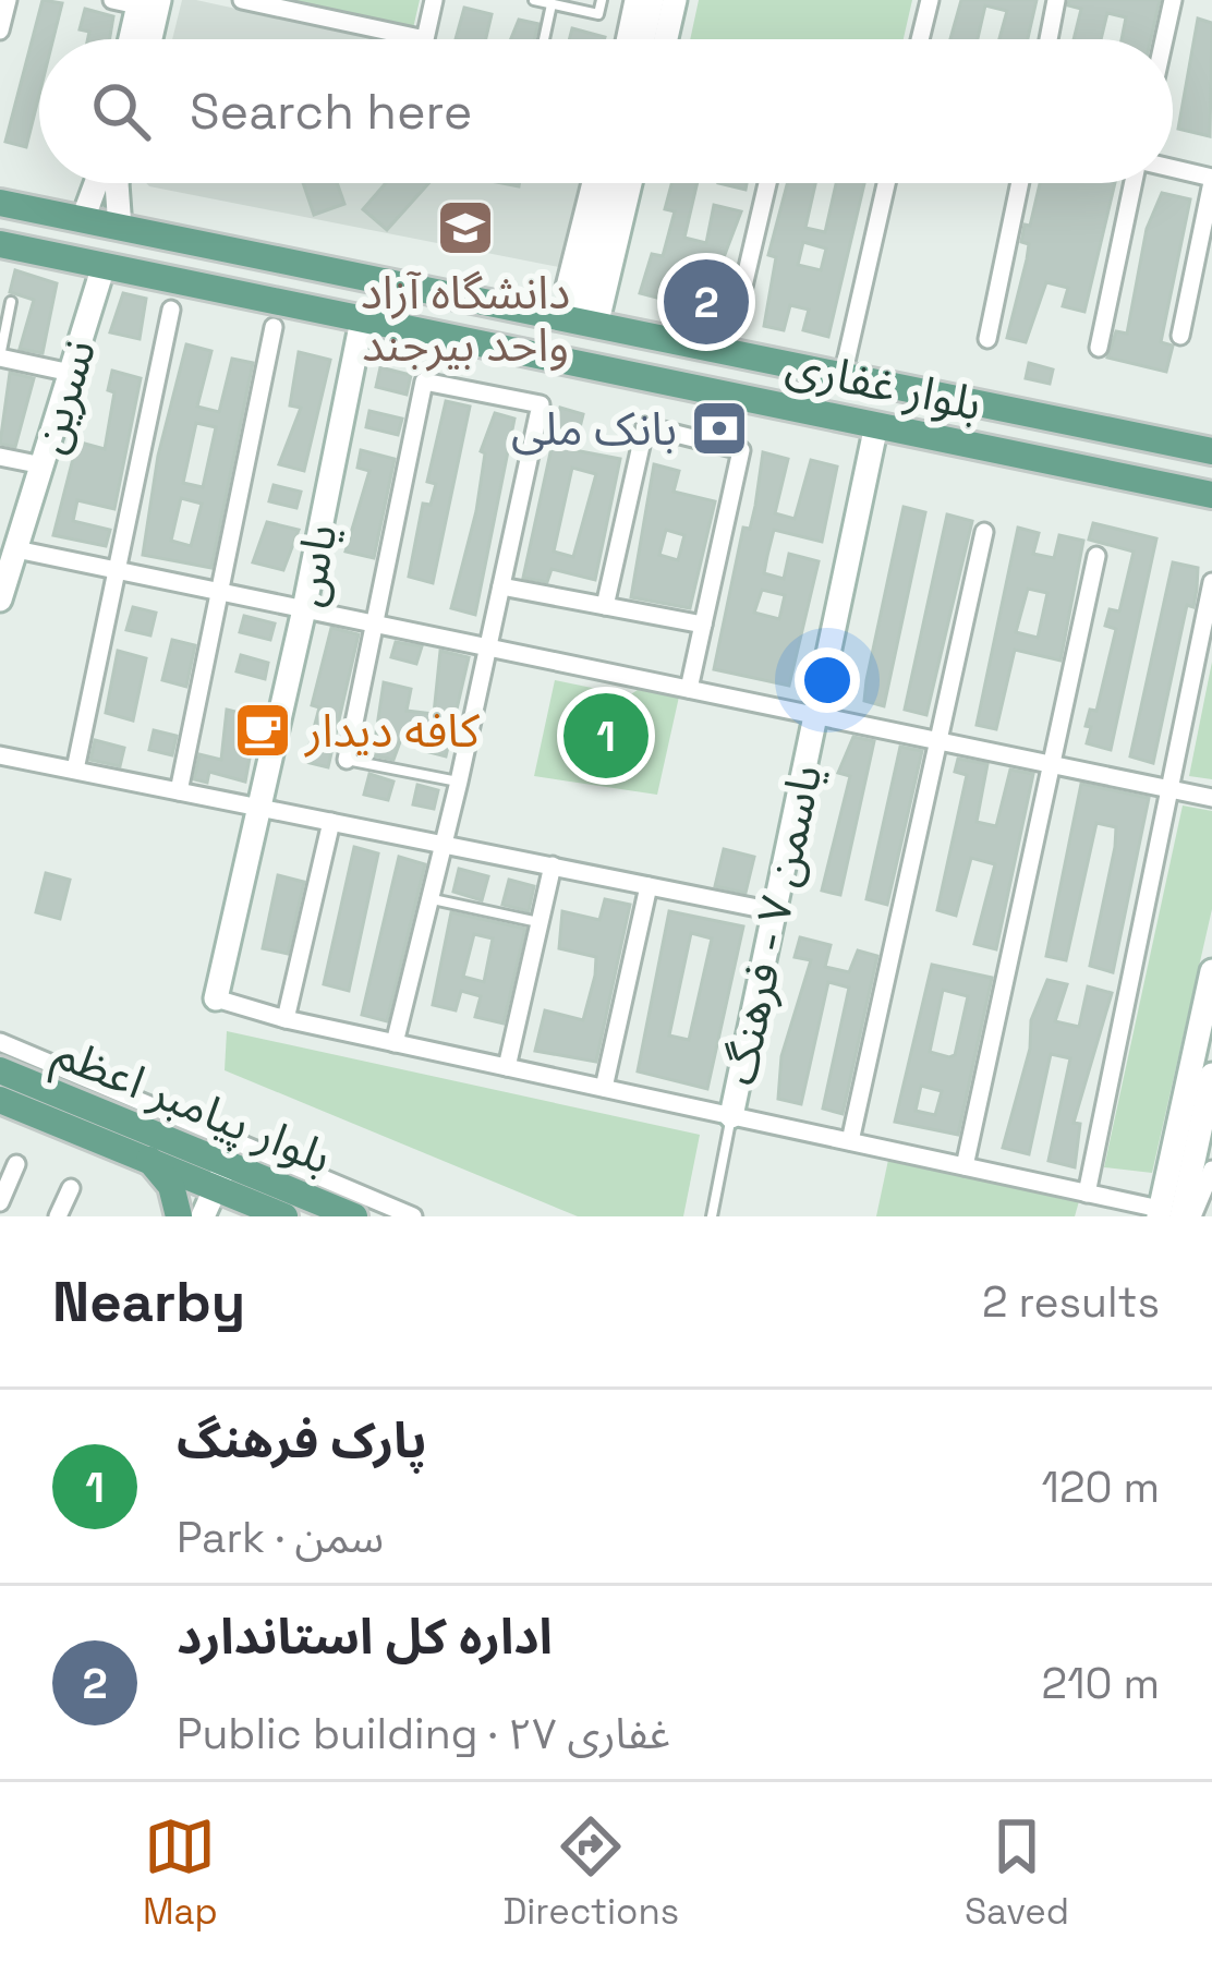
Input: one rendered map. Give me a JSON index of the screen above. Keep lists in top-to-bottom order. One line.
{"streets":{"main road":["بلوار غفاری","بلوار پیامبر اعظم"],"street":["نسرین","یاس","یاسمن ۷ - فرهنگ"]},"crossings":[["بلوار غفاری","نسرین"],["بلوار غفاری","یاس"],["بلوار غفاری","یاسمن ۷ - فرهنگ"]],"places":{"school or university":["دانشگاه آزاد واحد بیرجند"],"bank":["بانک ملی"],"cafe":["کافه دیدار"]},"page":{"search":"Search here","pins":["2","1"],"heading":["Nearby","2 results"],"list":[{"mark":"1","name":"پارک فرهنگ","note":"Park · سمن","value":"120 m"},{"mark":"2","name":"اداره کل استاندارد","note":"Public building · غفاری ۲۷","value":"210 m"}],"nav":["Map","Directions","Saved"]}}
